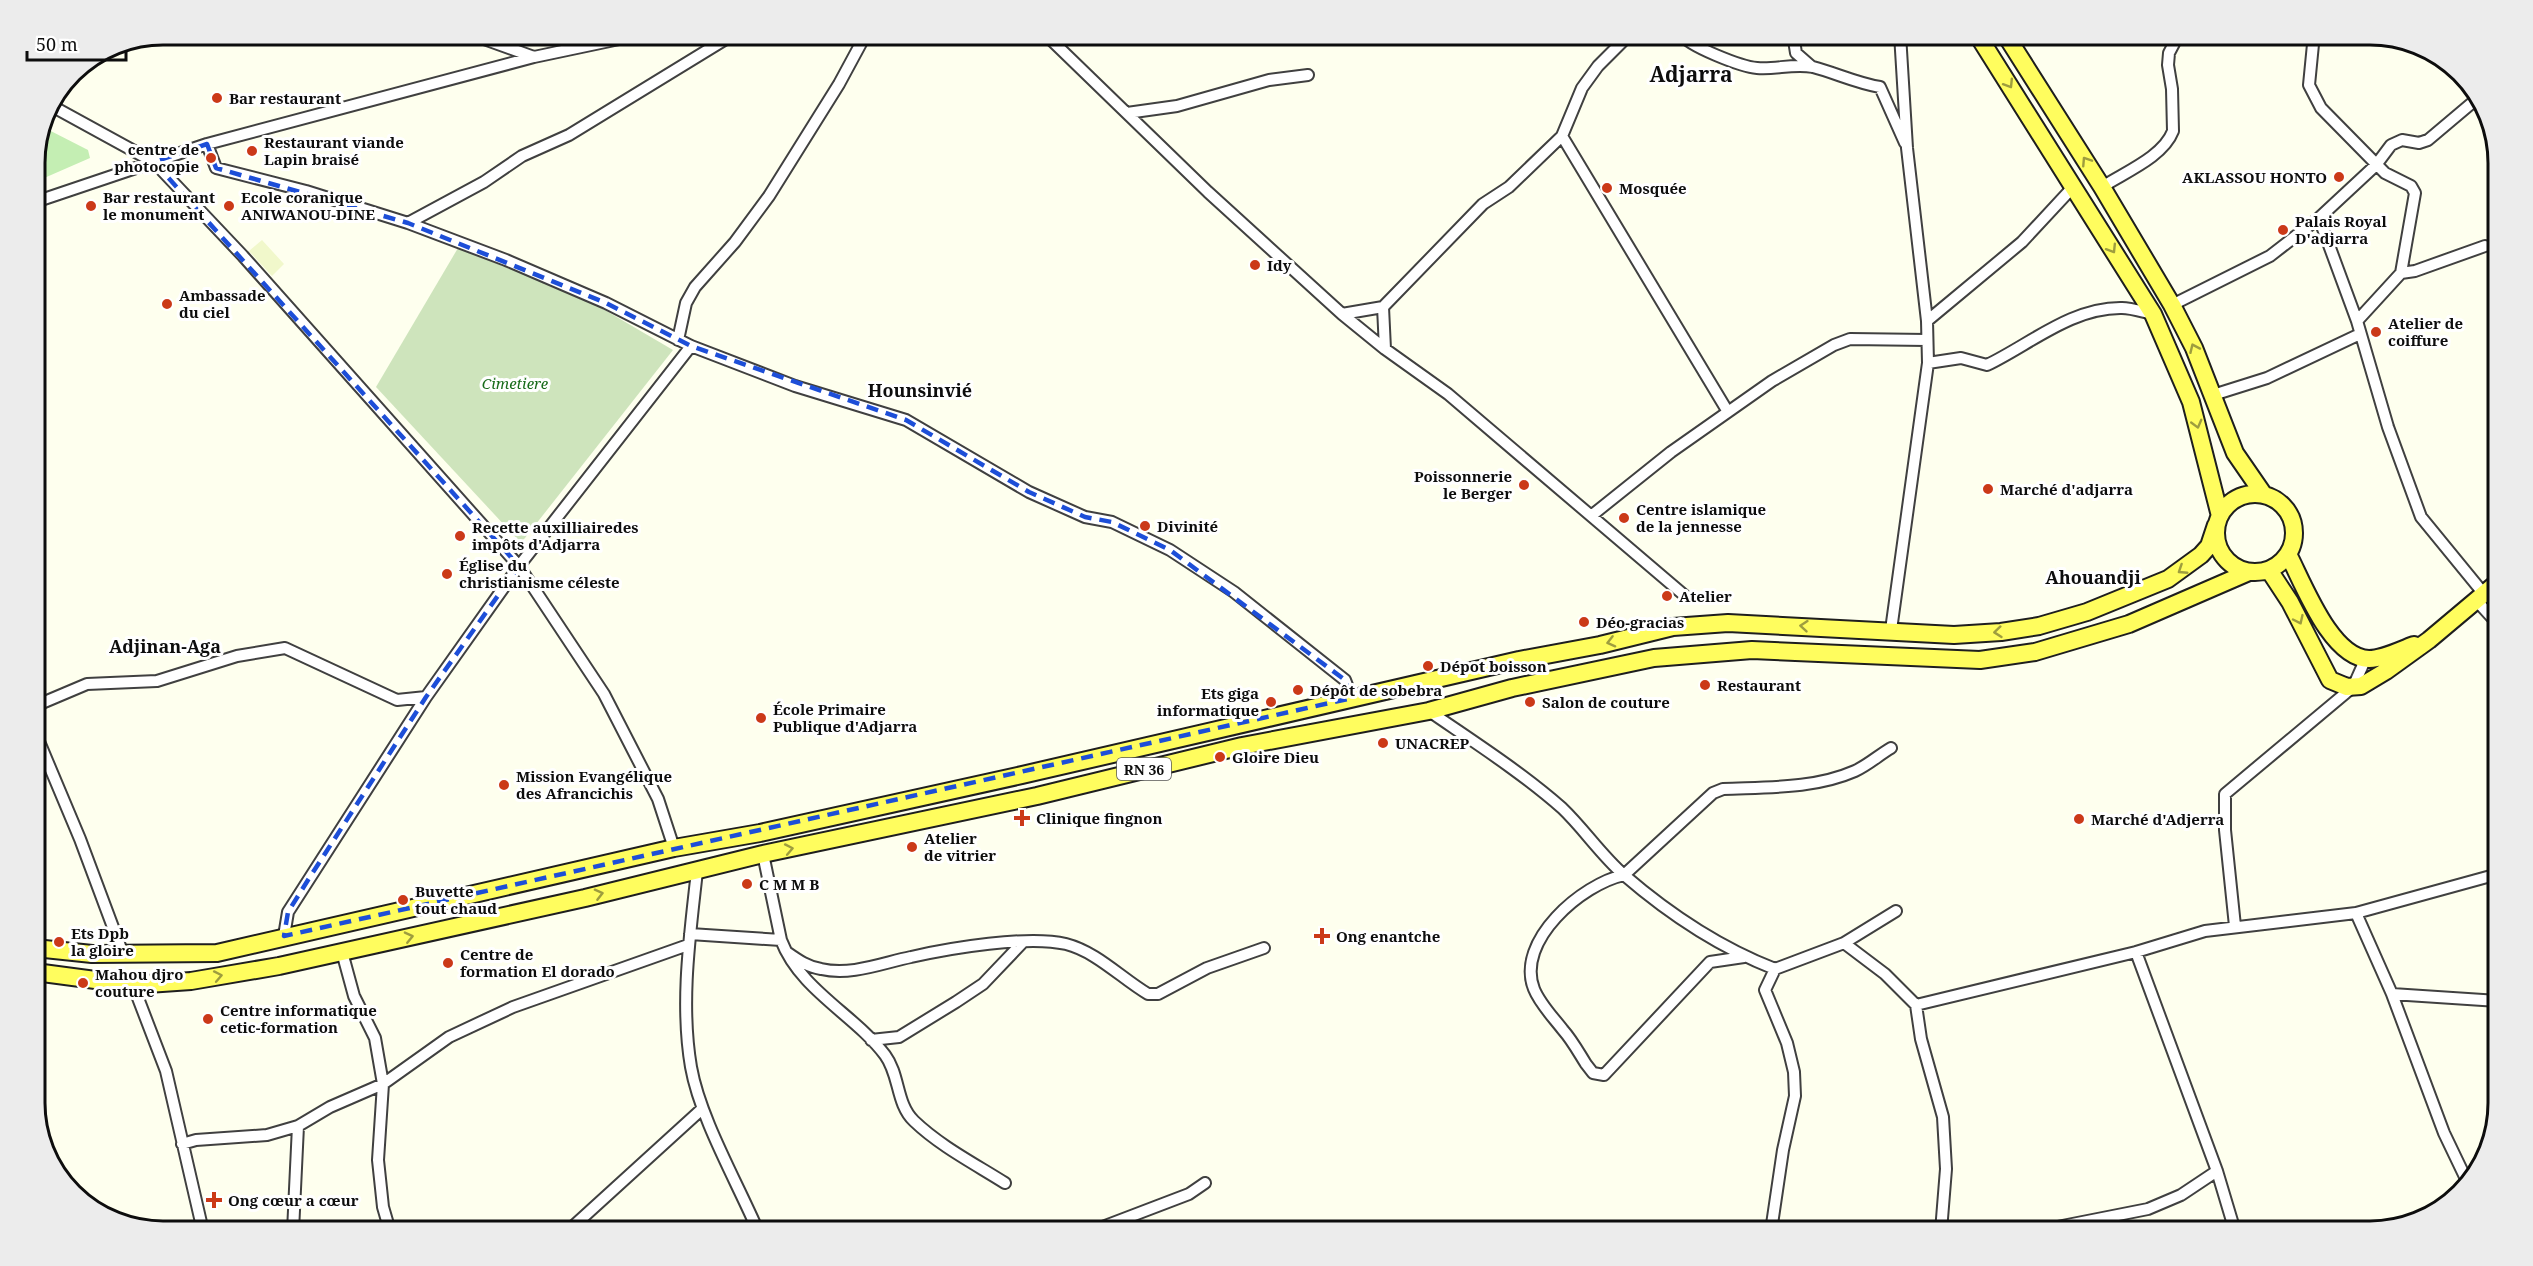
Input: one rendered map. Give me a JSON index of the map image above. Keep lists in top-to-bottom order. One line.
{"streets":{"main road":["RN 36"]},"districts":["Adjarra","Hounsinvié","Ahouandji","Adjinan-Aga"],"parks":["Cimetiere"],"places":{"other":["Bar restaurant","Restaurant viande Lapin braisé","centre de photocopie","AKLASSOU HONTO","Mosquée","Bar restaurant le monument","Ecole coranique ANIWANOU-DINE","Palais Royal D'adjarra","Idy","Ambassade du ciel","Atelier de coiffure","Poissonnerie le Berger","Marché d'adjarra","Centre islamique de la jennesse","Divinité","Recette auxilliairedes impôts d'Adjarra","Église du christianisme céleste","Atelier","Déo-gracias","Dépot boisson","Restaurant","Dépôt de sobebra","Ets giga informatique","Salon de couture","École Primaire Publique d'Adjarra","UNACREP","Gloire Dieu","Mission Evangélique des Afrancichis","Marché d'Adjerra","Atelier de vitrier","C M M B","Buvette tout chaud","Ets Dpb la gloire","Centre de formation El dorado","Mahou djro couture","Centre informatique cetic-formation"],"health":["Clinique fingnon","Ong enantche","Ong cœur a cœur"]},"scale_bar":"50 m"}
